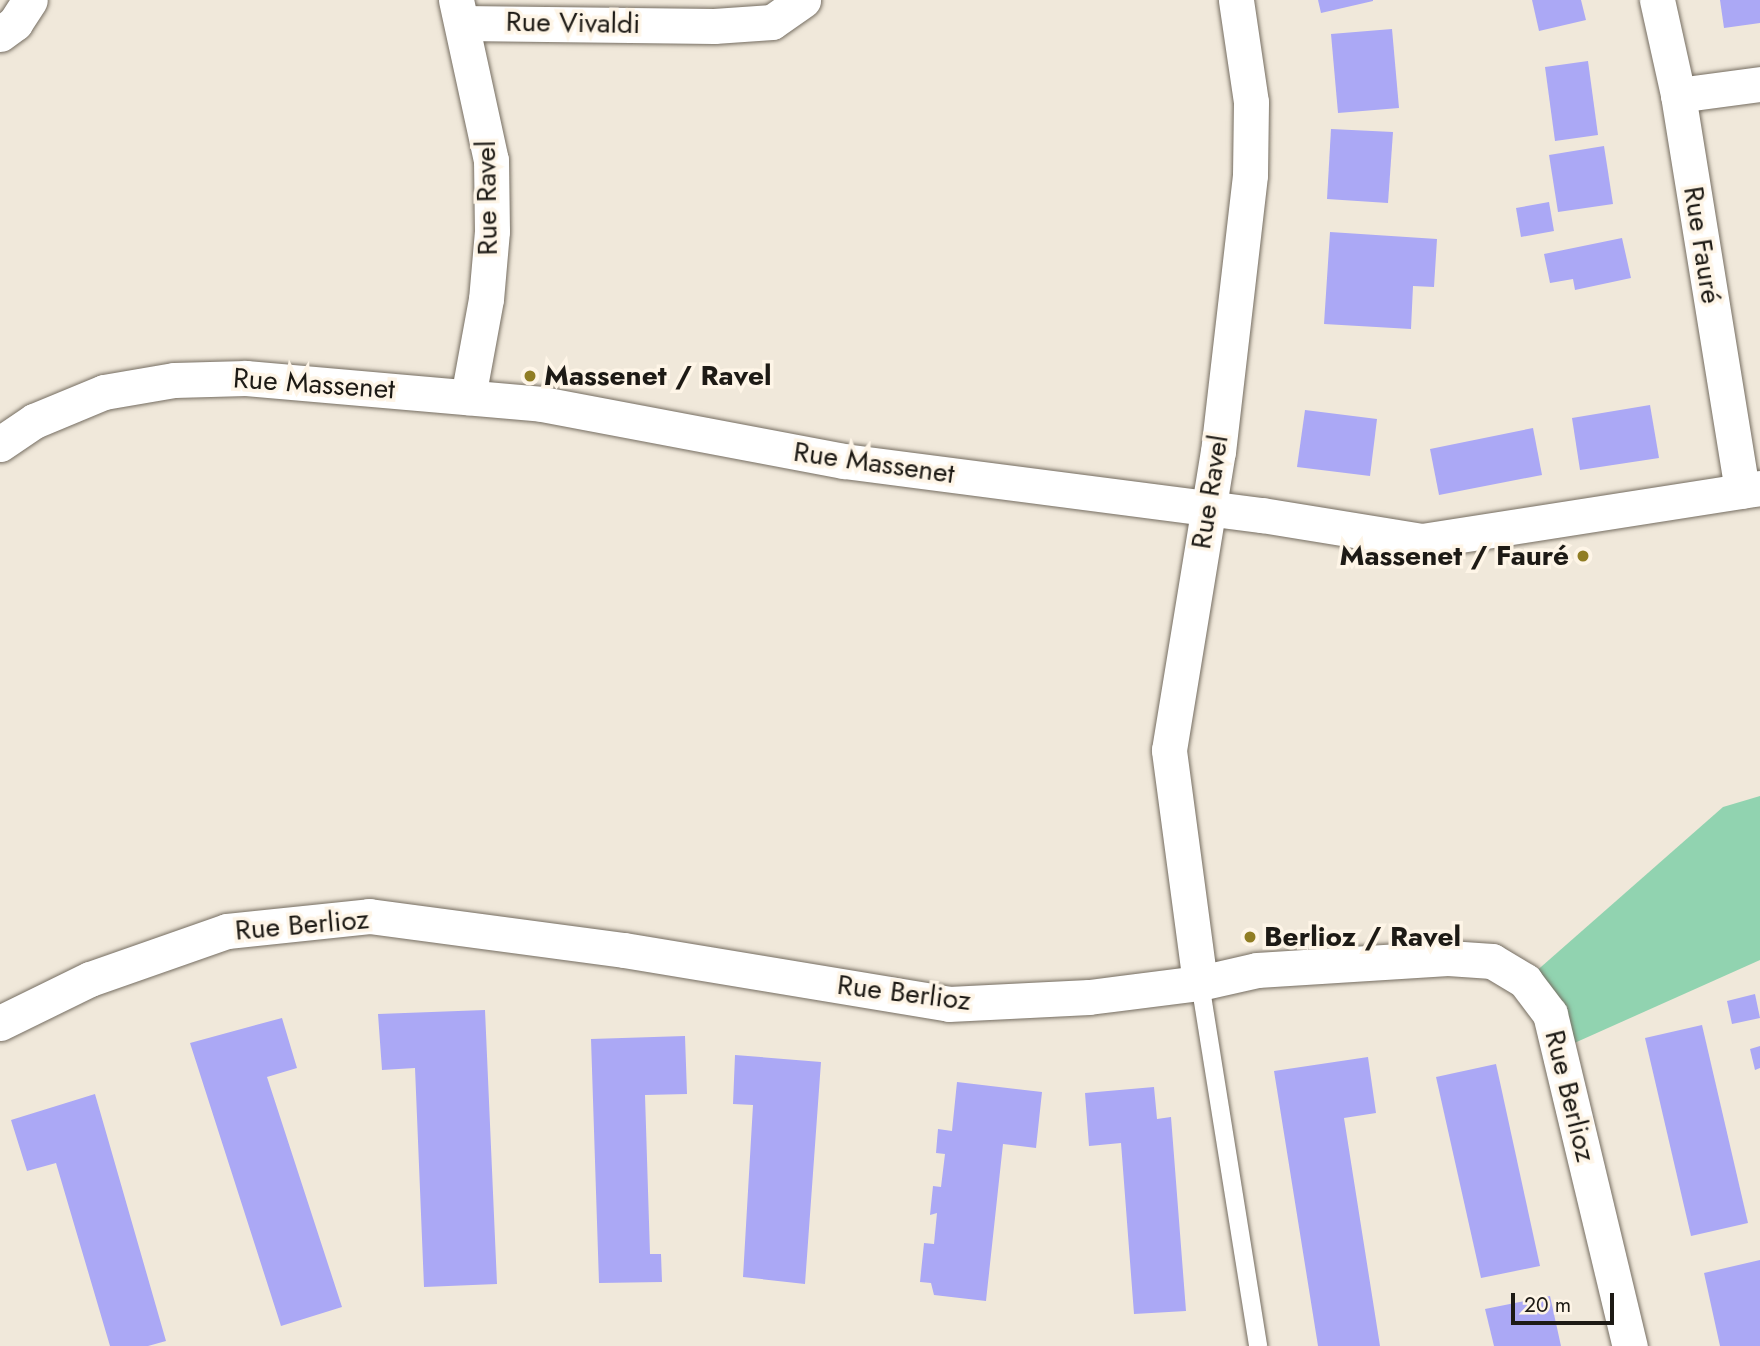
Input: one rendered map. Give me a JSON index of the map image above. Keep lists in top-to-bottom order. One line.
{"streets":{"street":["Rue Vivaldi","Rue Ravel","Rue Fauré","Rue Massenet","Rue Berlioz"]},"crossings":[["Rue Vivaldi","Rue Ravel"],["Rue Ravel","Rue Massenet"],["Rue Ravel","Rue Berlioz"],["Rue Fauré","Rue Massenet"]],"places":["Massenet / Ravel","Massenet / Fauré","Berlioz / Ravel"],"scale_bar":"20 m"}
